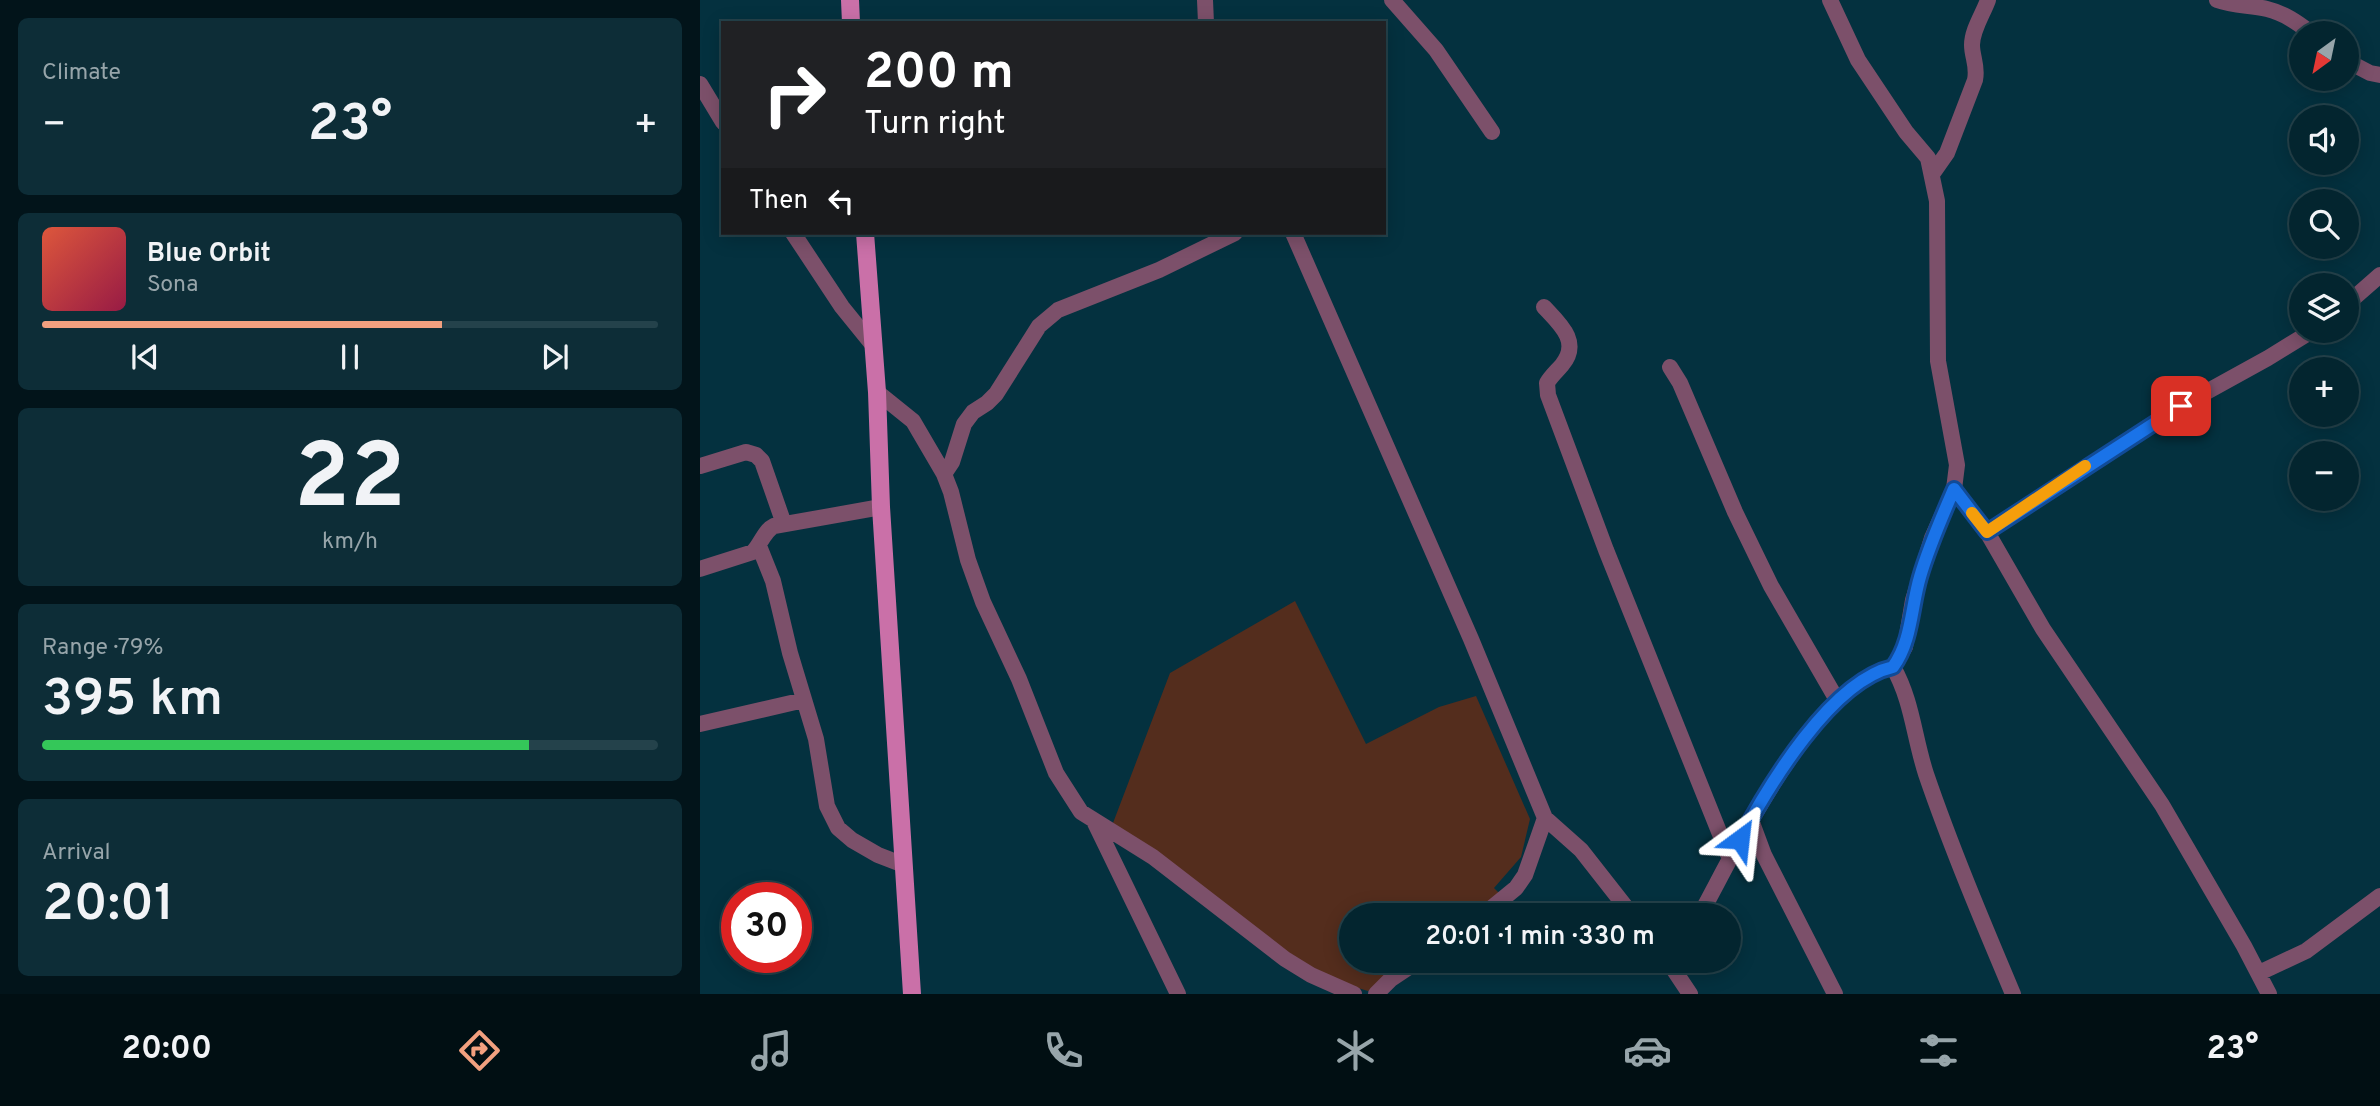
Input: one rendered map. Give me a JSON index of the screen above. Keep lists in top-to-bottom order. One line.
{"north":"bottom left","page":{"tile":["Climate",["22","km/h"],["Range · 79%","395 km"],["Arrival","20:01"]],"map_buttons":["+","−"],"turn":["200 m","Turn right"],"heat":["−","23°","+"],"then":"Then","song":["Blue Orbit","Sona"],"limit":"30","trip":"20:01 · 1 min · 330 m","tabs":["20:00","23°"]}}
